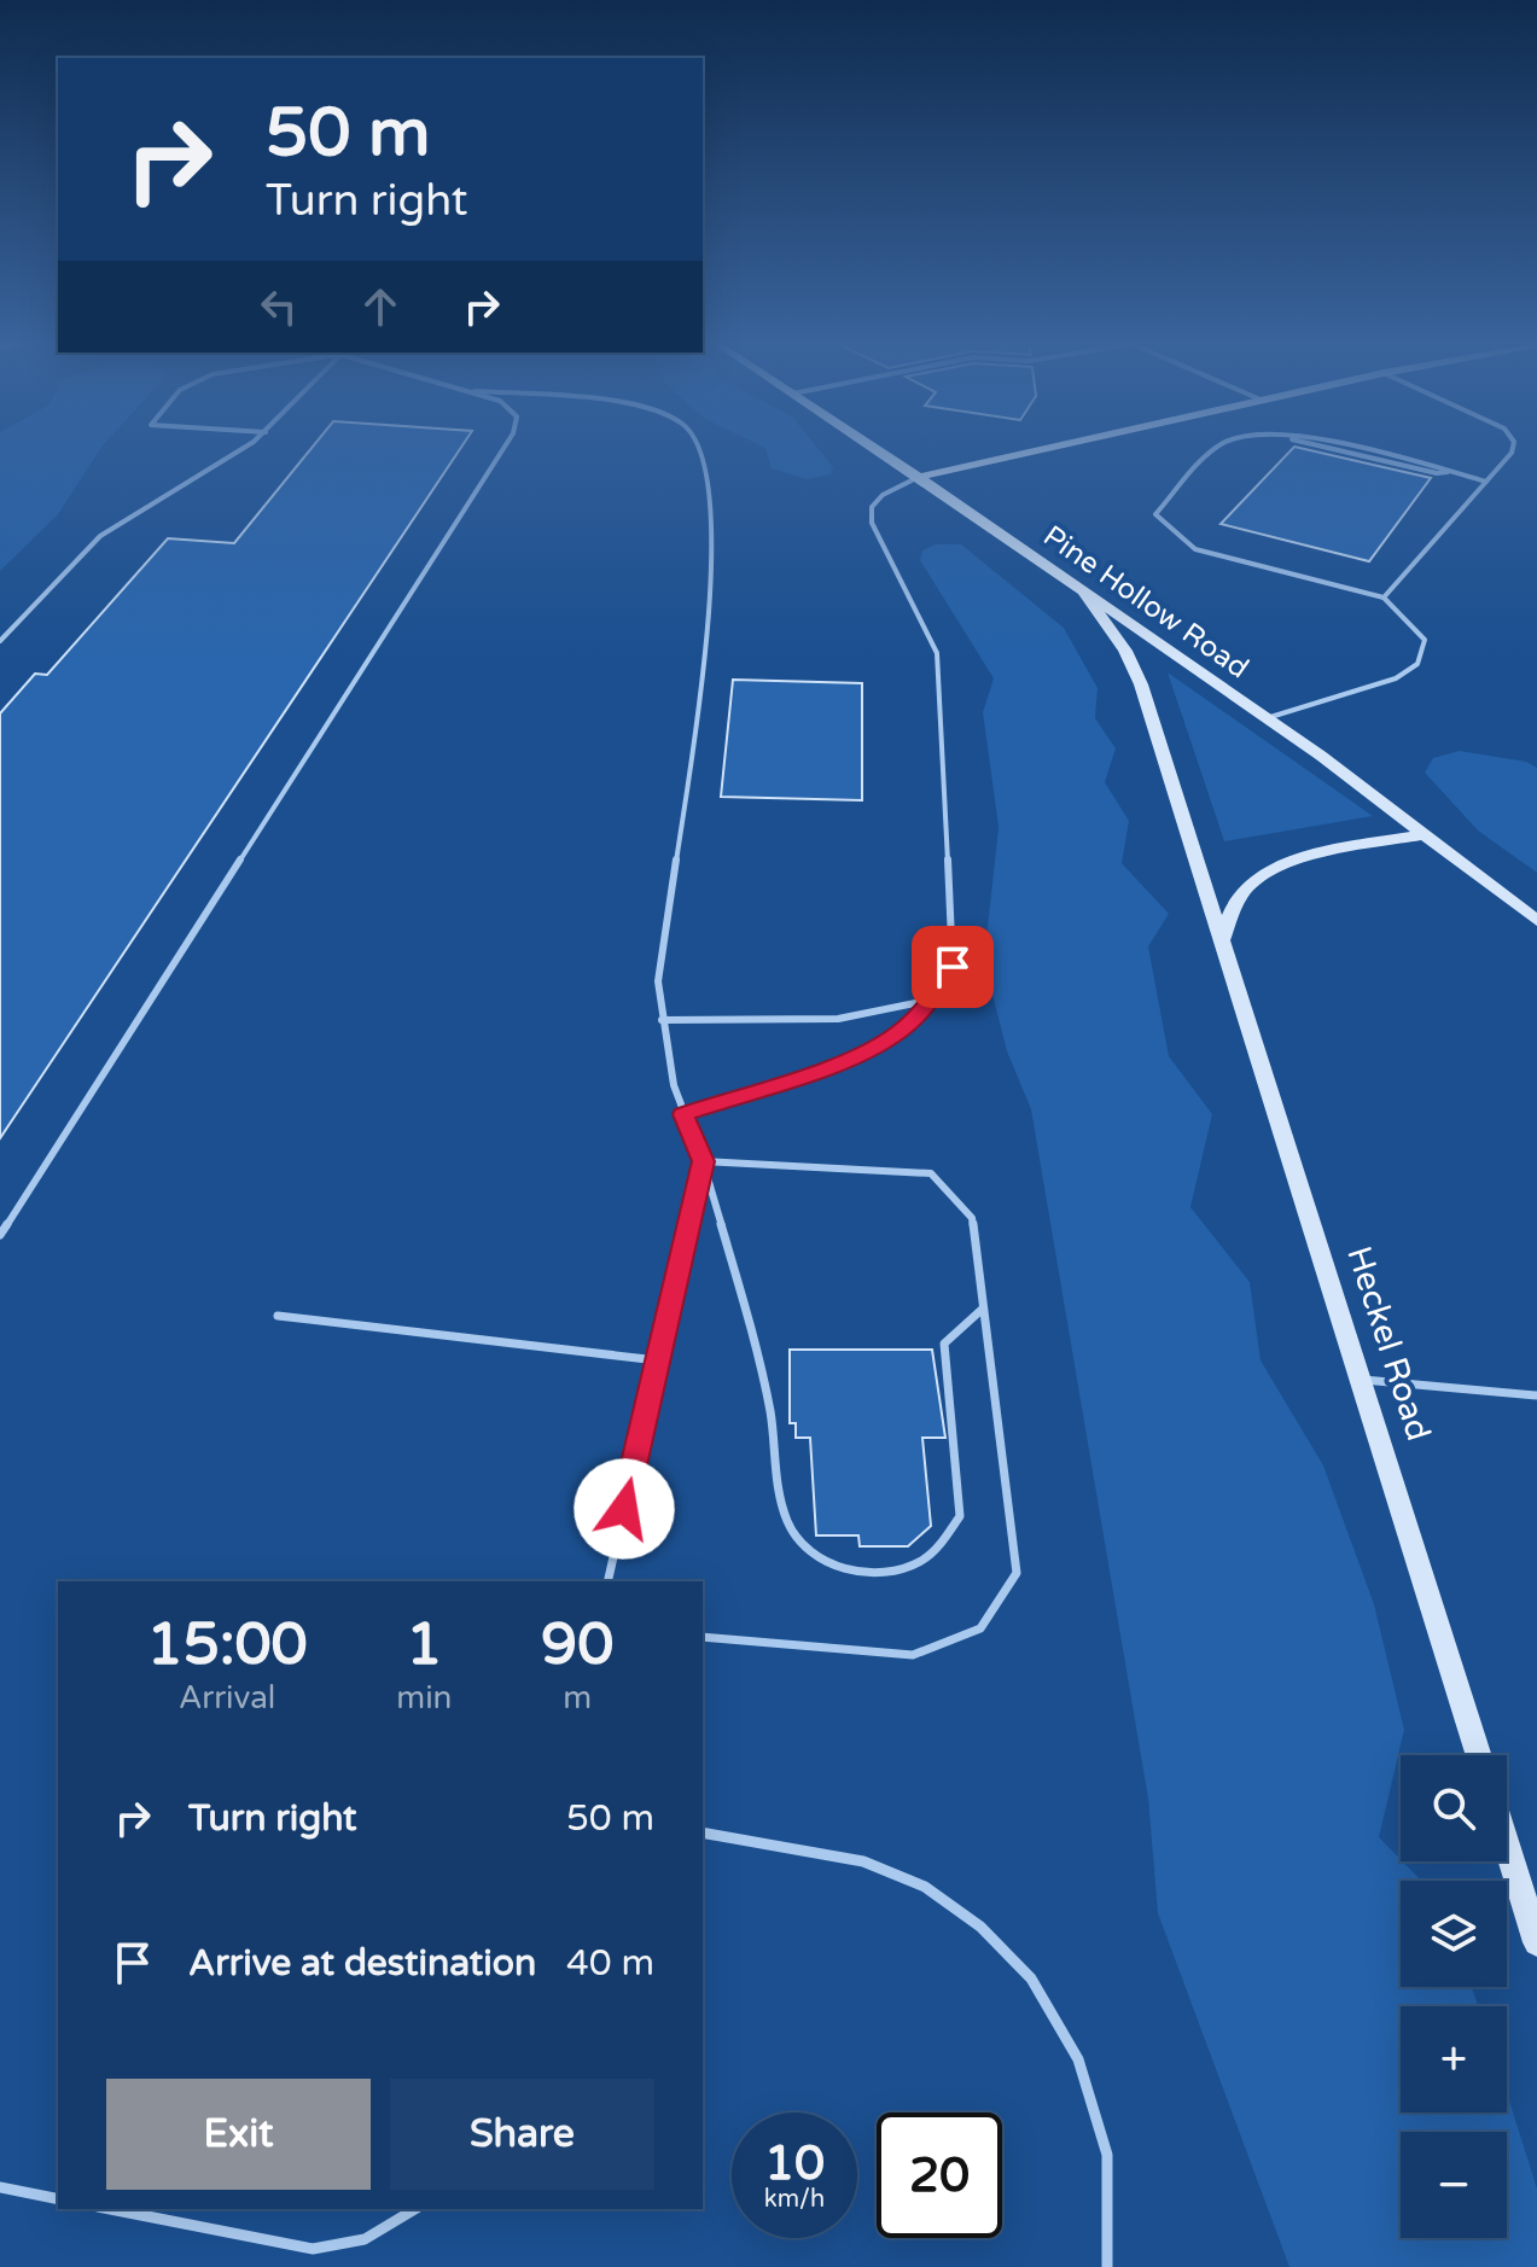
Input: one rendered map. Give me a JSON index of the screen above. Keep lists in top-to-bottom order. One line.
{"streets":{"street":["Pine Hollow Road","Heckel Road"]},"crossings":[["Pine Hollow Road","Heckel Road"]],"page":{"turn":["50 m","Turn right"],"eta":["15:00","Arrival","1","min","90","m"],"list":[{"name":"Turn right","value":"50 m"},{"name":"Arrive at destination","value":"40 m"}],"map_buttons":["+","−"],"buttons":["Exit","Share"],"speed":"10 km/h","limit":"20"}}
